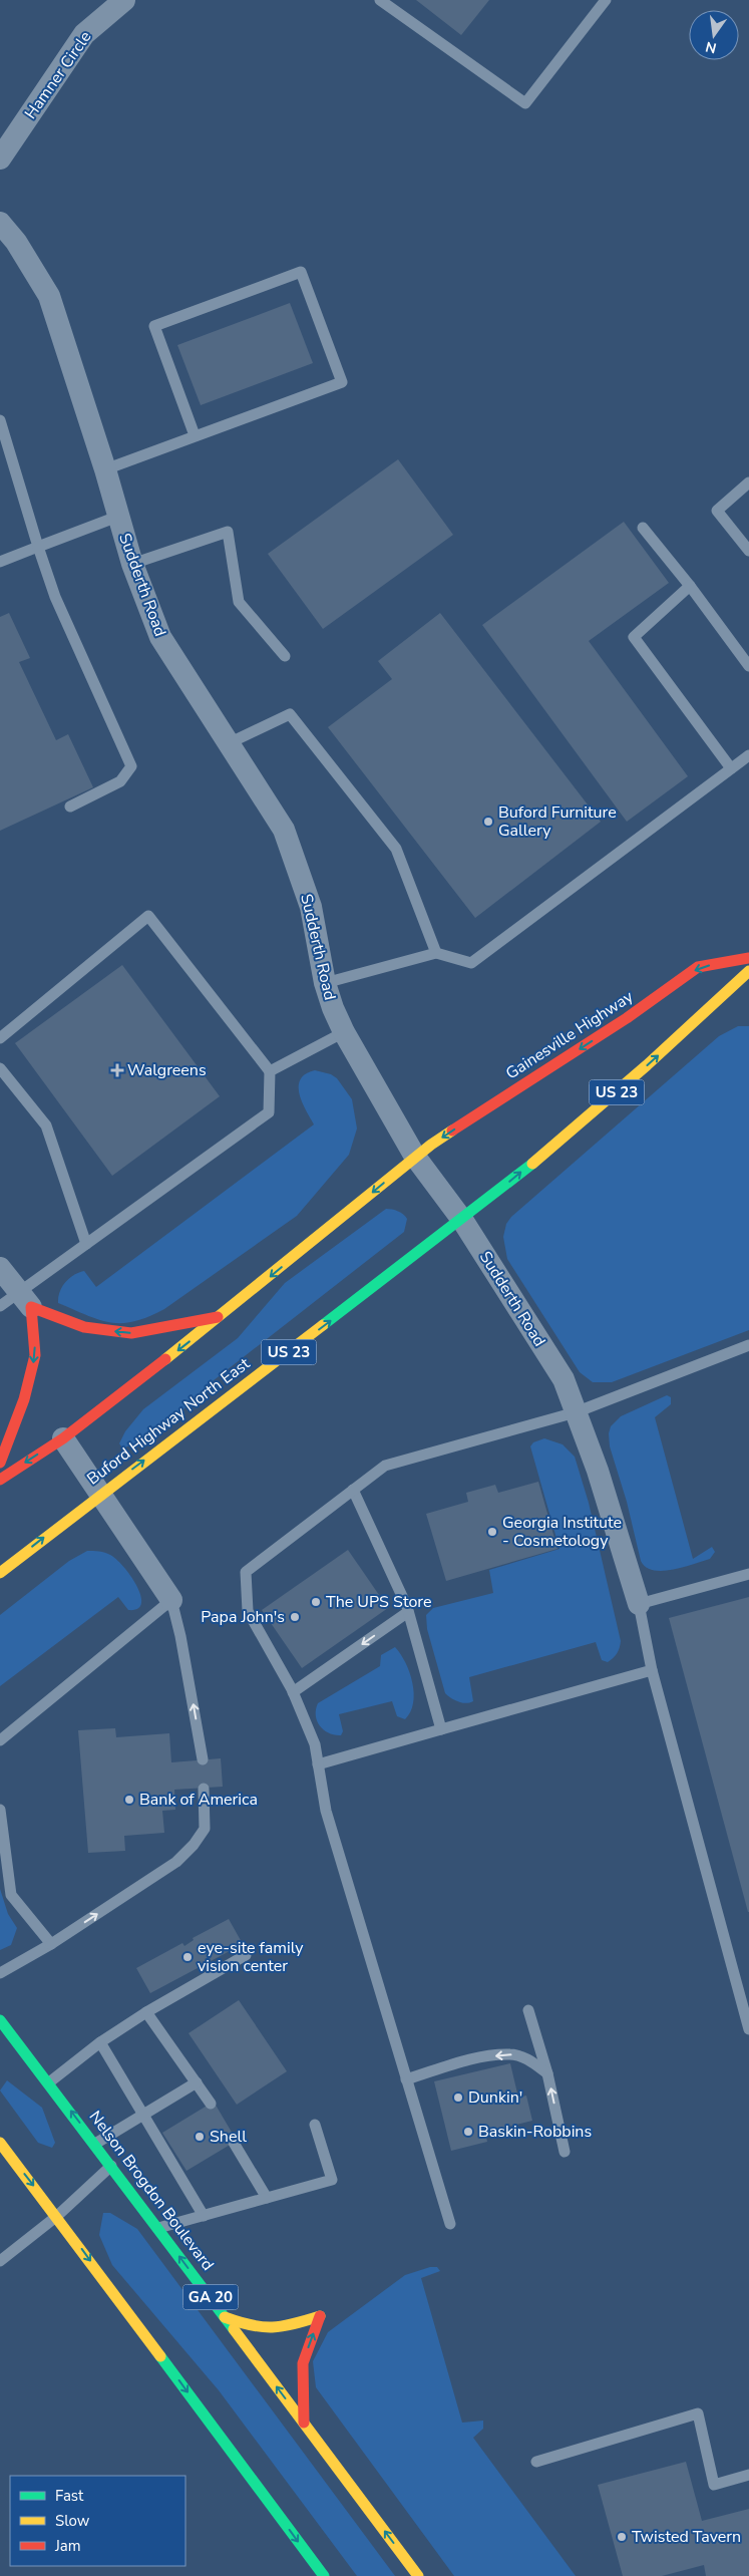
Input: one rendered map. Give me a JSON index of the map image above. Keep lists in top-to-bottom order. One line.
{"streets":{"main road":["Gainesville Highway","US 23","Buford Highway North East","Nelson Brogdon Boulevard","GA 20"],"street":["Hamner Circle","Sudderth Road"]},"crossings":[["Sudderth Road","Gainesville Highway"],["Sudderth Road","US 23"],["Sudderth Road","Buford Highway North East"],["US 23","Buford Highway North East"]],"places":{"other":["Buford Furniture Gallery","Georgia Institute - Cosmetology","The UPS Store","Papa John's","Bank of America","eye-site family vision center","Dunkin'","Baskin-Robbins","Shell","Twisted Tavern"],"health":["Walgreens"]},"legend":["Fast","Slow","Jam"],"north":"bottom"}
